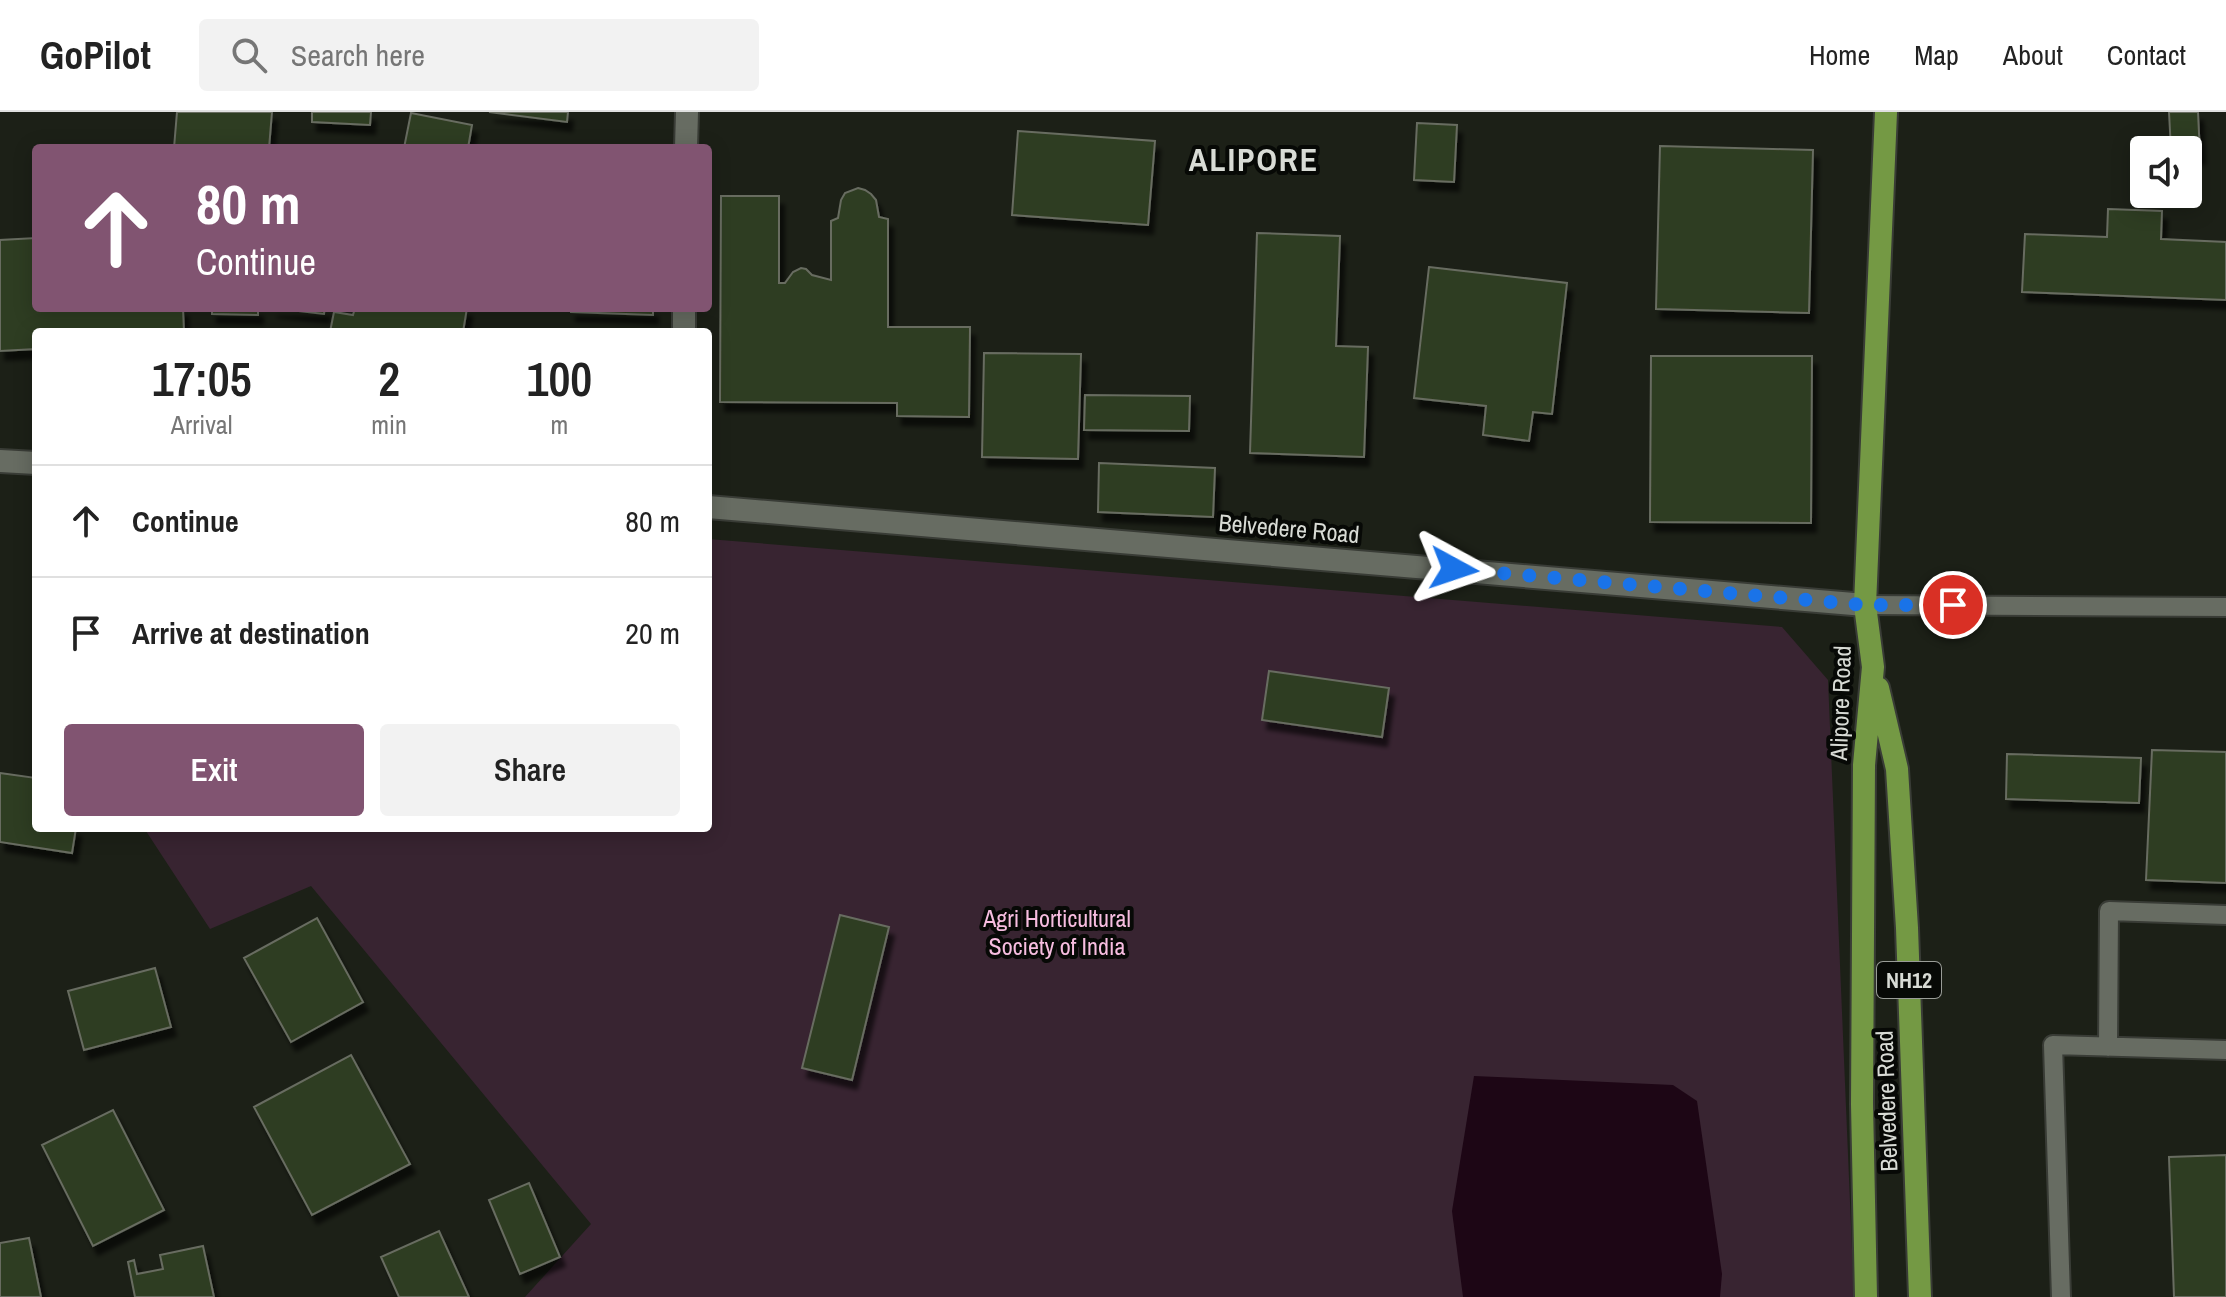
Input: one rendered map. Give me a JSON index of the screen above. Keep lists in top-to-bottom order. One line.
{"streets":{"highway":["Belvedere Road","Alipore Road","NH12"]},"crossings":[["Belvedere Road","Alipore Road"]],"districts":["ALIPORE"],"parks":["Agri Horticultural Society of India"],"page":{"header":"GoPilot","search":"Search here","nav":["Home","Map","About","Contact"],"turn":["80 m","Continue"],"eta":["17:05","Arrival","2","min","100","m"],"list":[{"name":"Continue","value":"80 m"},{"name":"Arrive at destination","value":"20 m"}],"buttons":["Exit","Share"]}}
